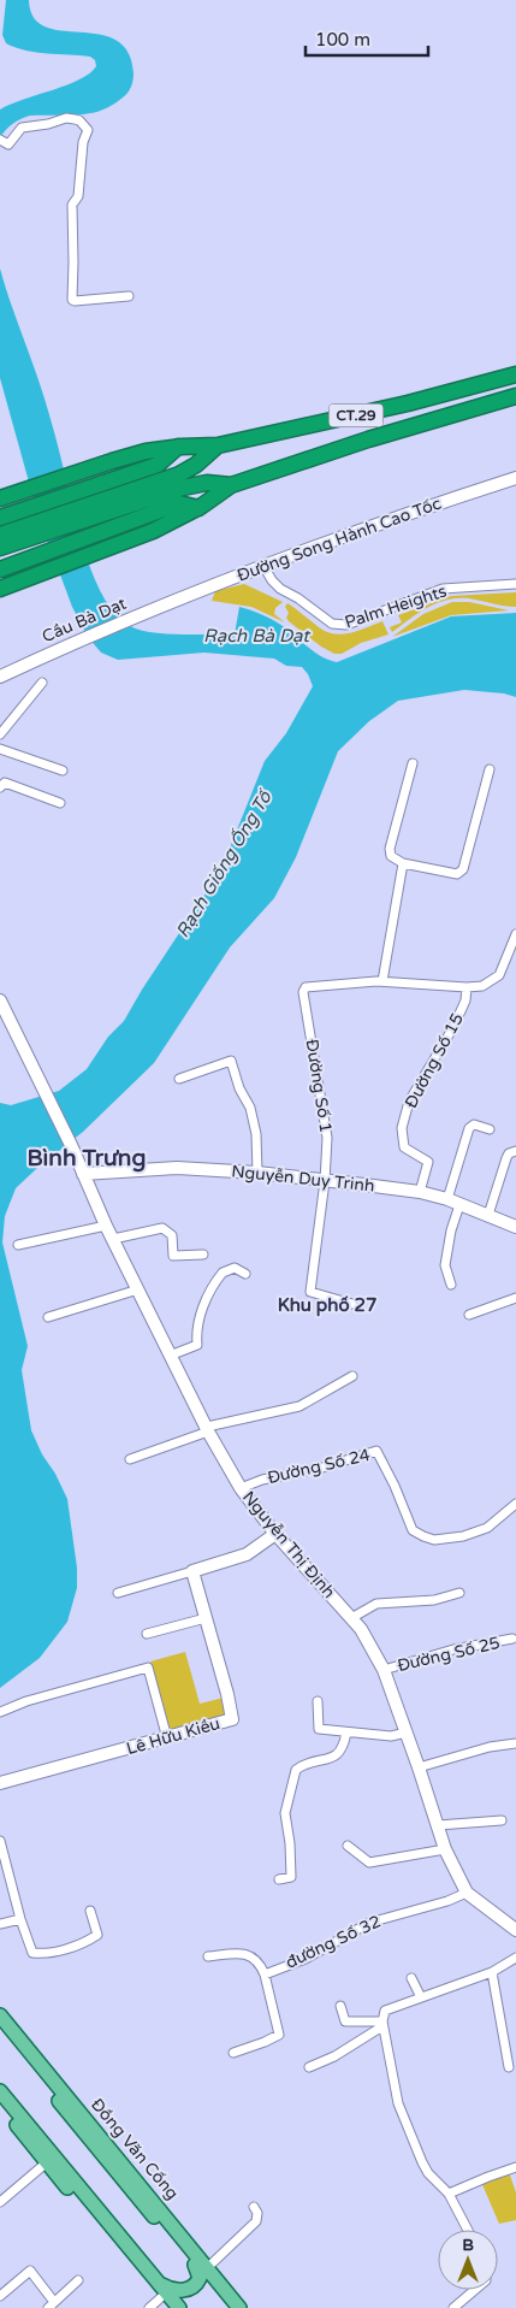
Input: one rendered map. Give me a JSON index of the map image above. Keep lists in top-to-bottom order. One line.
{"streets":{"highway":["CT.29"],"main road":["Đường Song Hành Cao Tốc","Cầu Bà Dạt","Nguyễn Duy Trinh","Nguyễn Thị Định","Lê Hữu Kiều","Đồng Văn Cống"],"street":["Palm Heights","Đường Số 15","Đường Số 1","Đường Số 24","Đường Số 25","đường Số 32"]},"crossings":[["Đường Song Hành Cao Tốc","Palm Heights"],["Đường Song Hành Cao Tốc","Cầu Bà Dạt"],["Đường Số 15","Nguyễn Duy Trinh"],["Đường Số 1","Nguyễn Duy Trinh"],["Nguyễn Duy Trinh","Nguyễn Thị Định"],["Đường Số 24","Nguyễn Thị Định"],["Nguyễn Thị Định","Đường Số 25"],["Nguyễn Thị Định","đường Số 32"]],"districts":["Bình Trưng","Khu phố 27"],"water":["Rạch Bà Dạt","Rạch Giống Ống Tố"],"scale_bar":"100 m","north":"top"}
